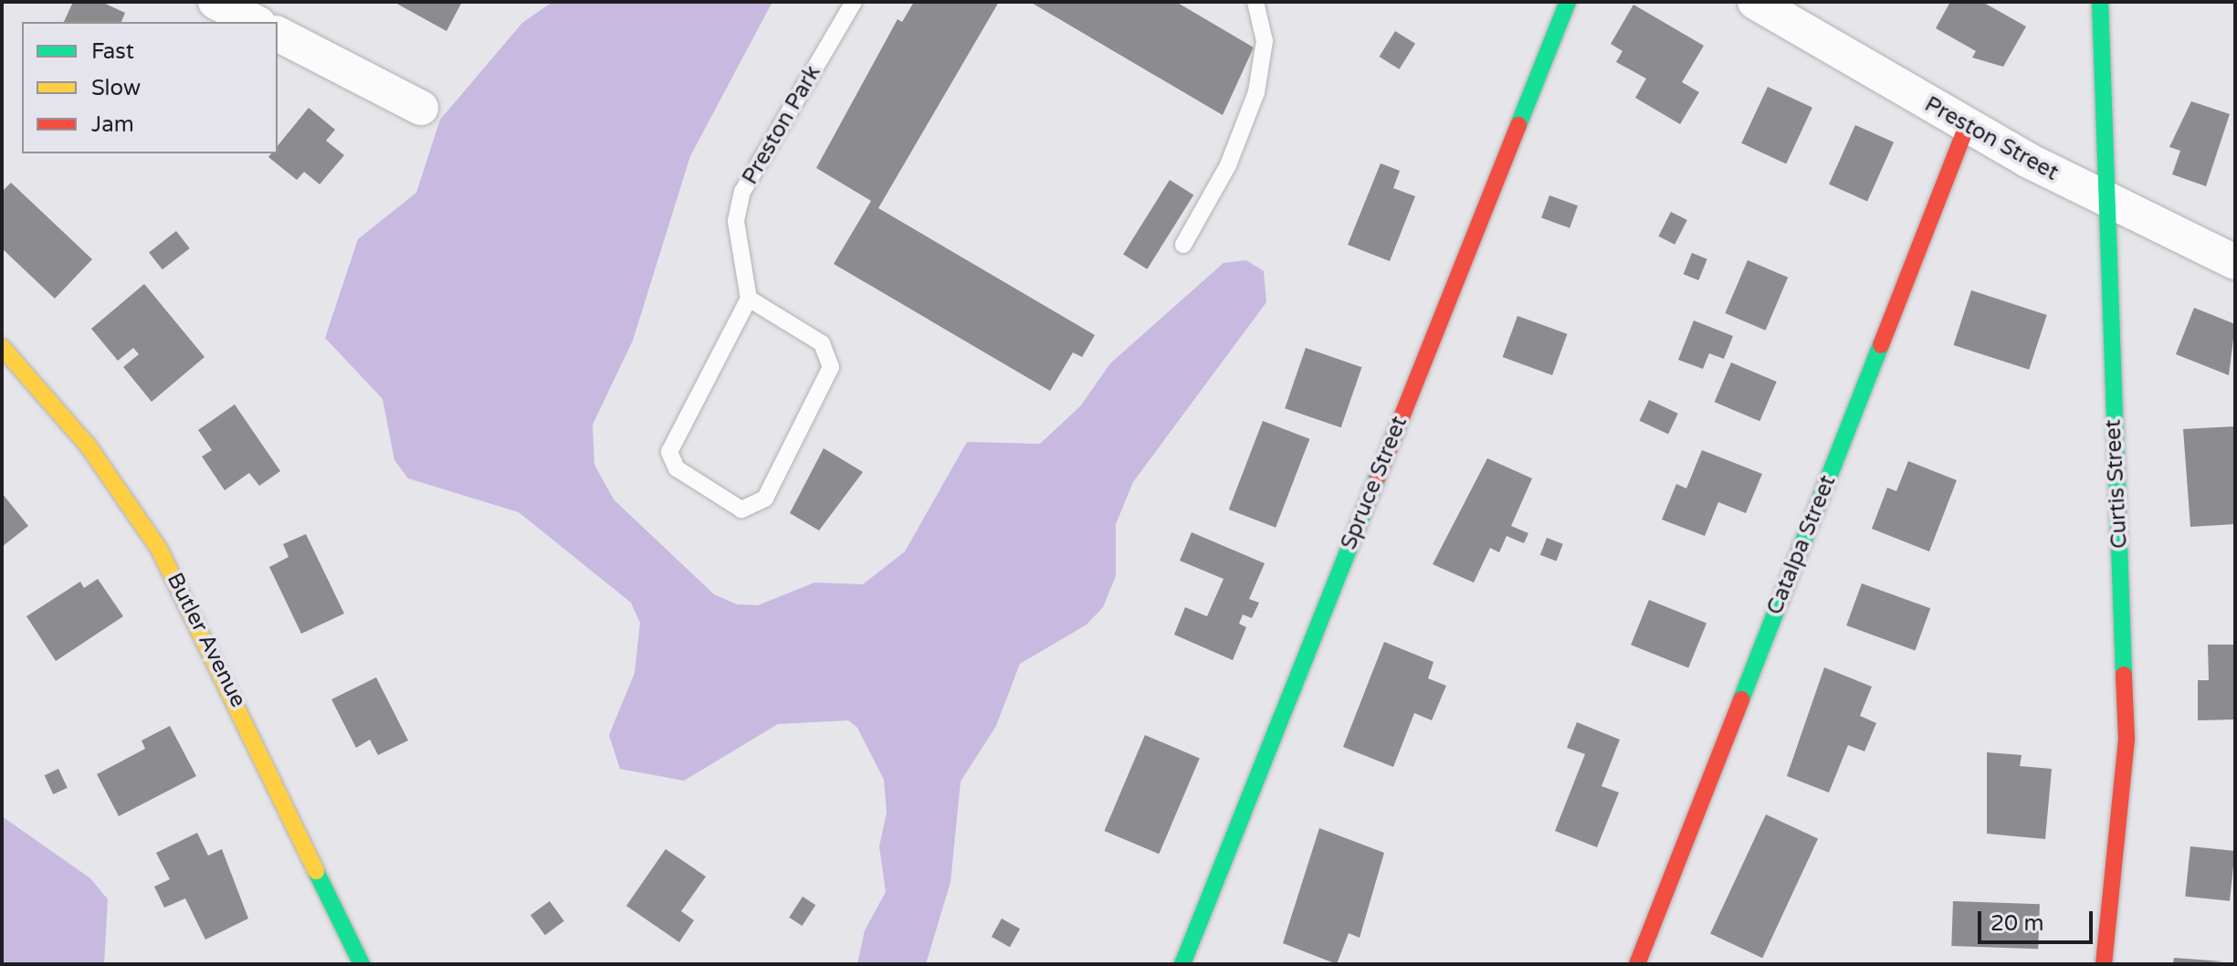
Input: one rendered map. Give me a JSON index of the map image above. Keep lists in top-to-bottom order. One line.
{"streets":{"street":["Preston Street","Spruce Street","Curtis Street","Catalpa Street","Butler Avenue"],"lane":["Preston Park"]},"crossings":[["Preston Street","Curtis Street"],["Preston Street","Catalpa Street"]],"legend":["Fast","Slow","Jam"],"scale_bar":"20 m"}
